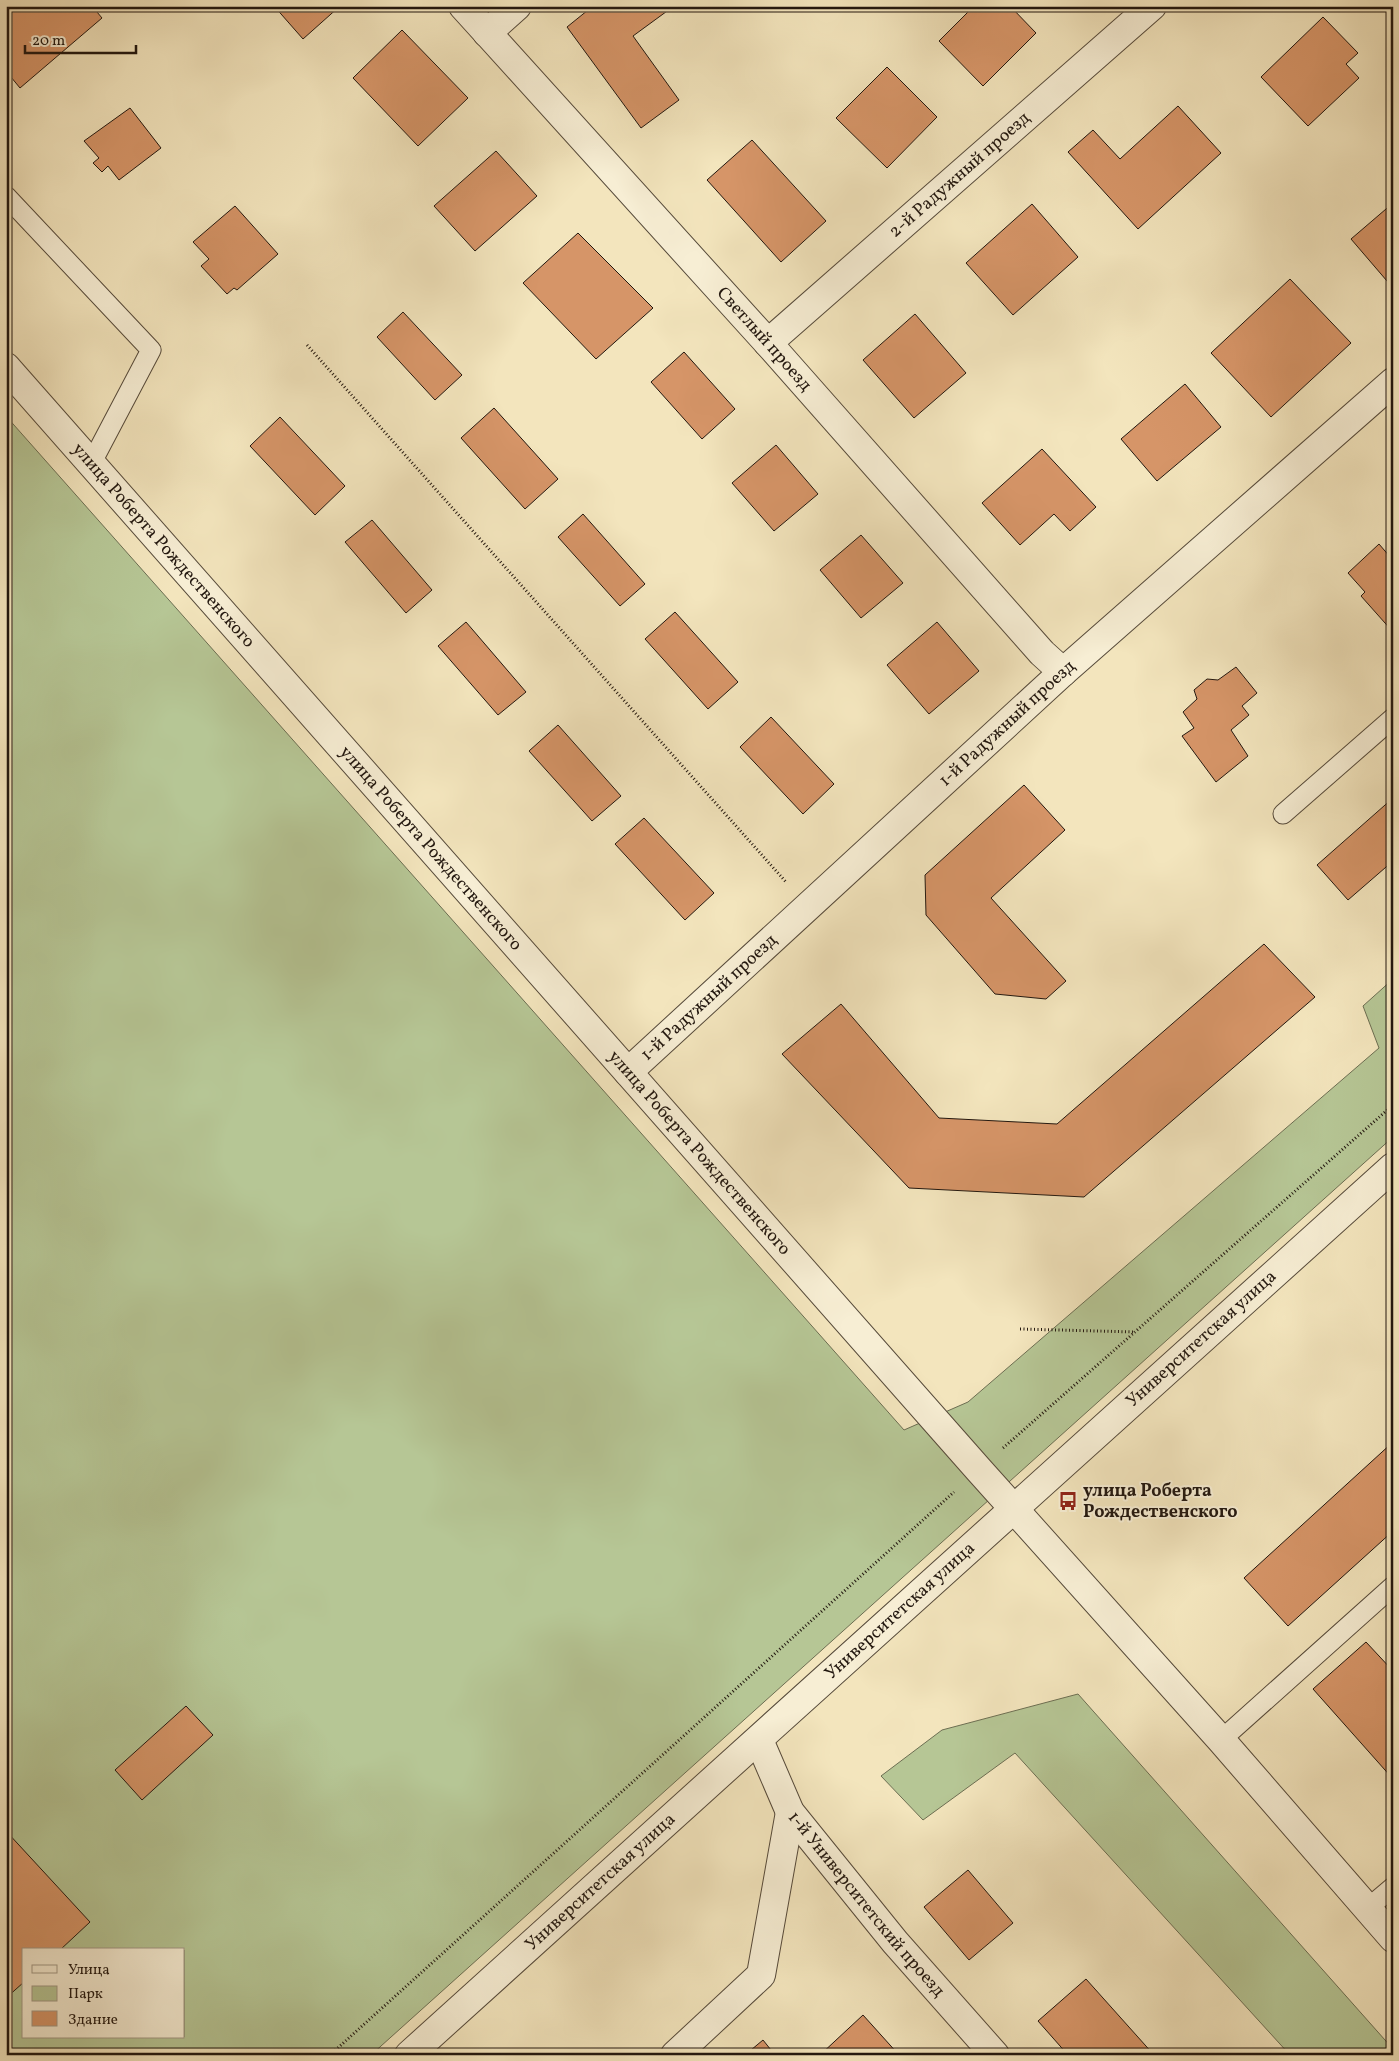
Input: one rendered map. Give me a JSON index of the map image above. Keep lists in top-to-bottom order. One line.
{"streets":{"street":["2-й Радужный проезд","Светлый проезд","улица Роберта Рождественского","1-й Радужный проезд","Университетская улица","1-й Университетский проезд"]},"crossings":[["2-й Радужный проезд","Светлый проезд"],["Светлый проезд","1-й Радужный проезд"],["улица Роберта Рождественского","1-й Радужный проезд"],["улица Роберта Рождественского","Университетская улица"],["Университетская улица","1-й Университетский проезд"]],"places":{"bus stop":["улица Роберта Рождественского"]},"legend":["Улица","Парк","Здание"],"scale_bar":"20 m"}
